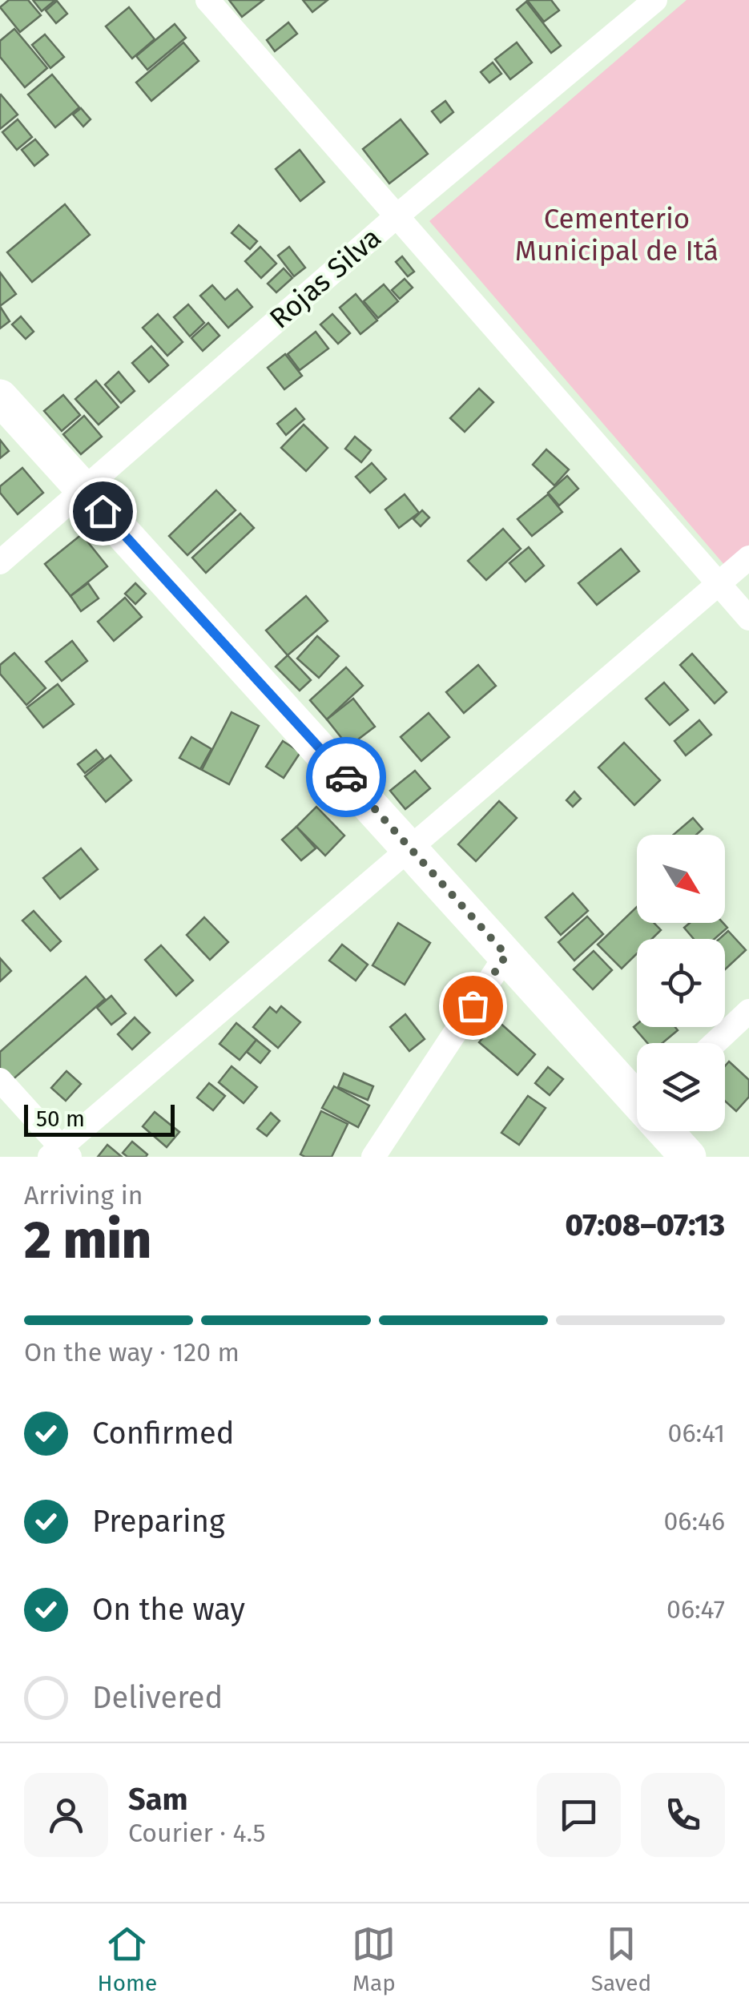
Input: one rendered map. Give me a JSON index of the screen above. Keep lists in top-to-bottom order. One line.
{"streets":{"street":["Rojas Silva"]},"parks":["Cementerio Municipal de Itá"],"scale_bar":"50 m","north":"bottom right","page":{"scale":"50 m","heading":["2 min","Arriving in","07:08–07:13"],"panel":["Sam","Courier · 4.5"],"bar":"On the way · 120 m","list":[["Confirmed","06:41"],["Preparing","06:46"],["On the way","06:47"],"Delivered"],"tabs":["Home","Map","Saved"]}}
